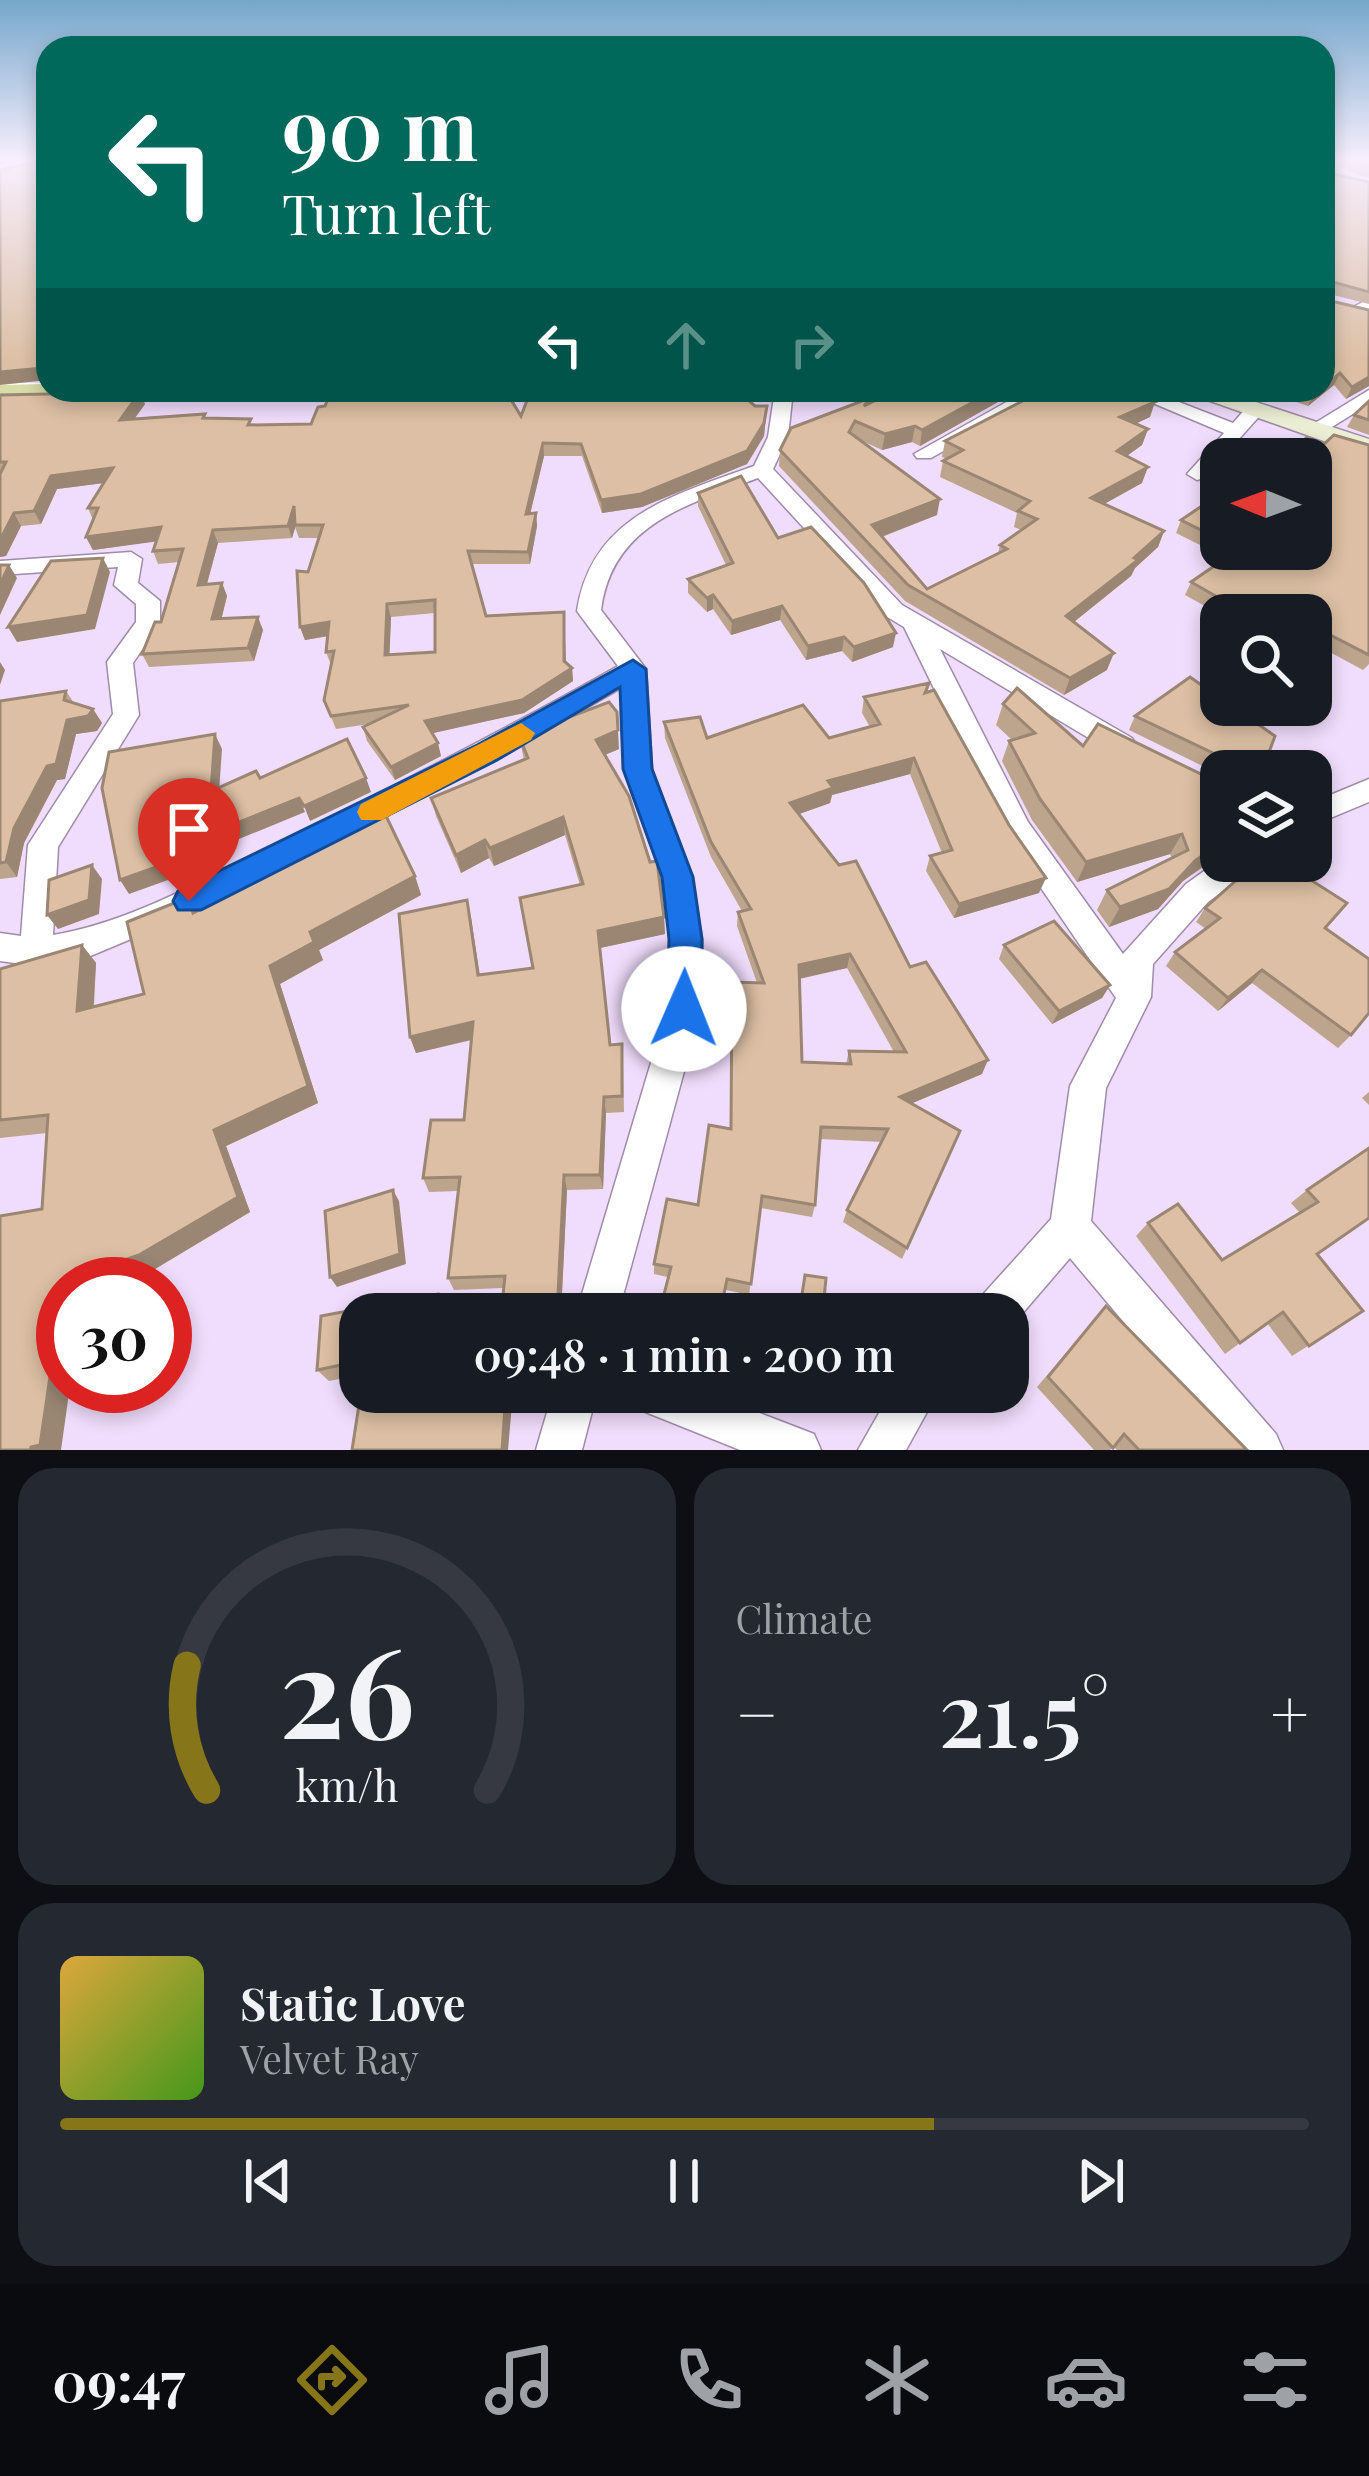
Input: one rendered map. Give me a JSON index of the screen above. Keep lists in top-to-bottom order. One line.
{"north":"left","page":{"turn":["90 m","Turn left"],"limit":"30","trip":"09:48 · 1 min · 200 m","tile":"Climate","heat":["−","21.5°","+"],"song":["Static Love","Velvet Ray"],"tabs":"09:47","gauge":["26","km/h"]}}
